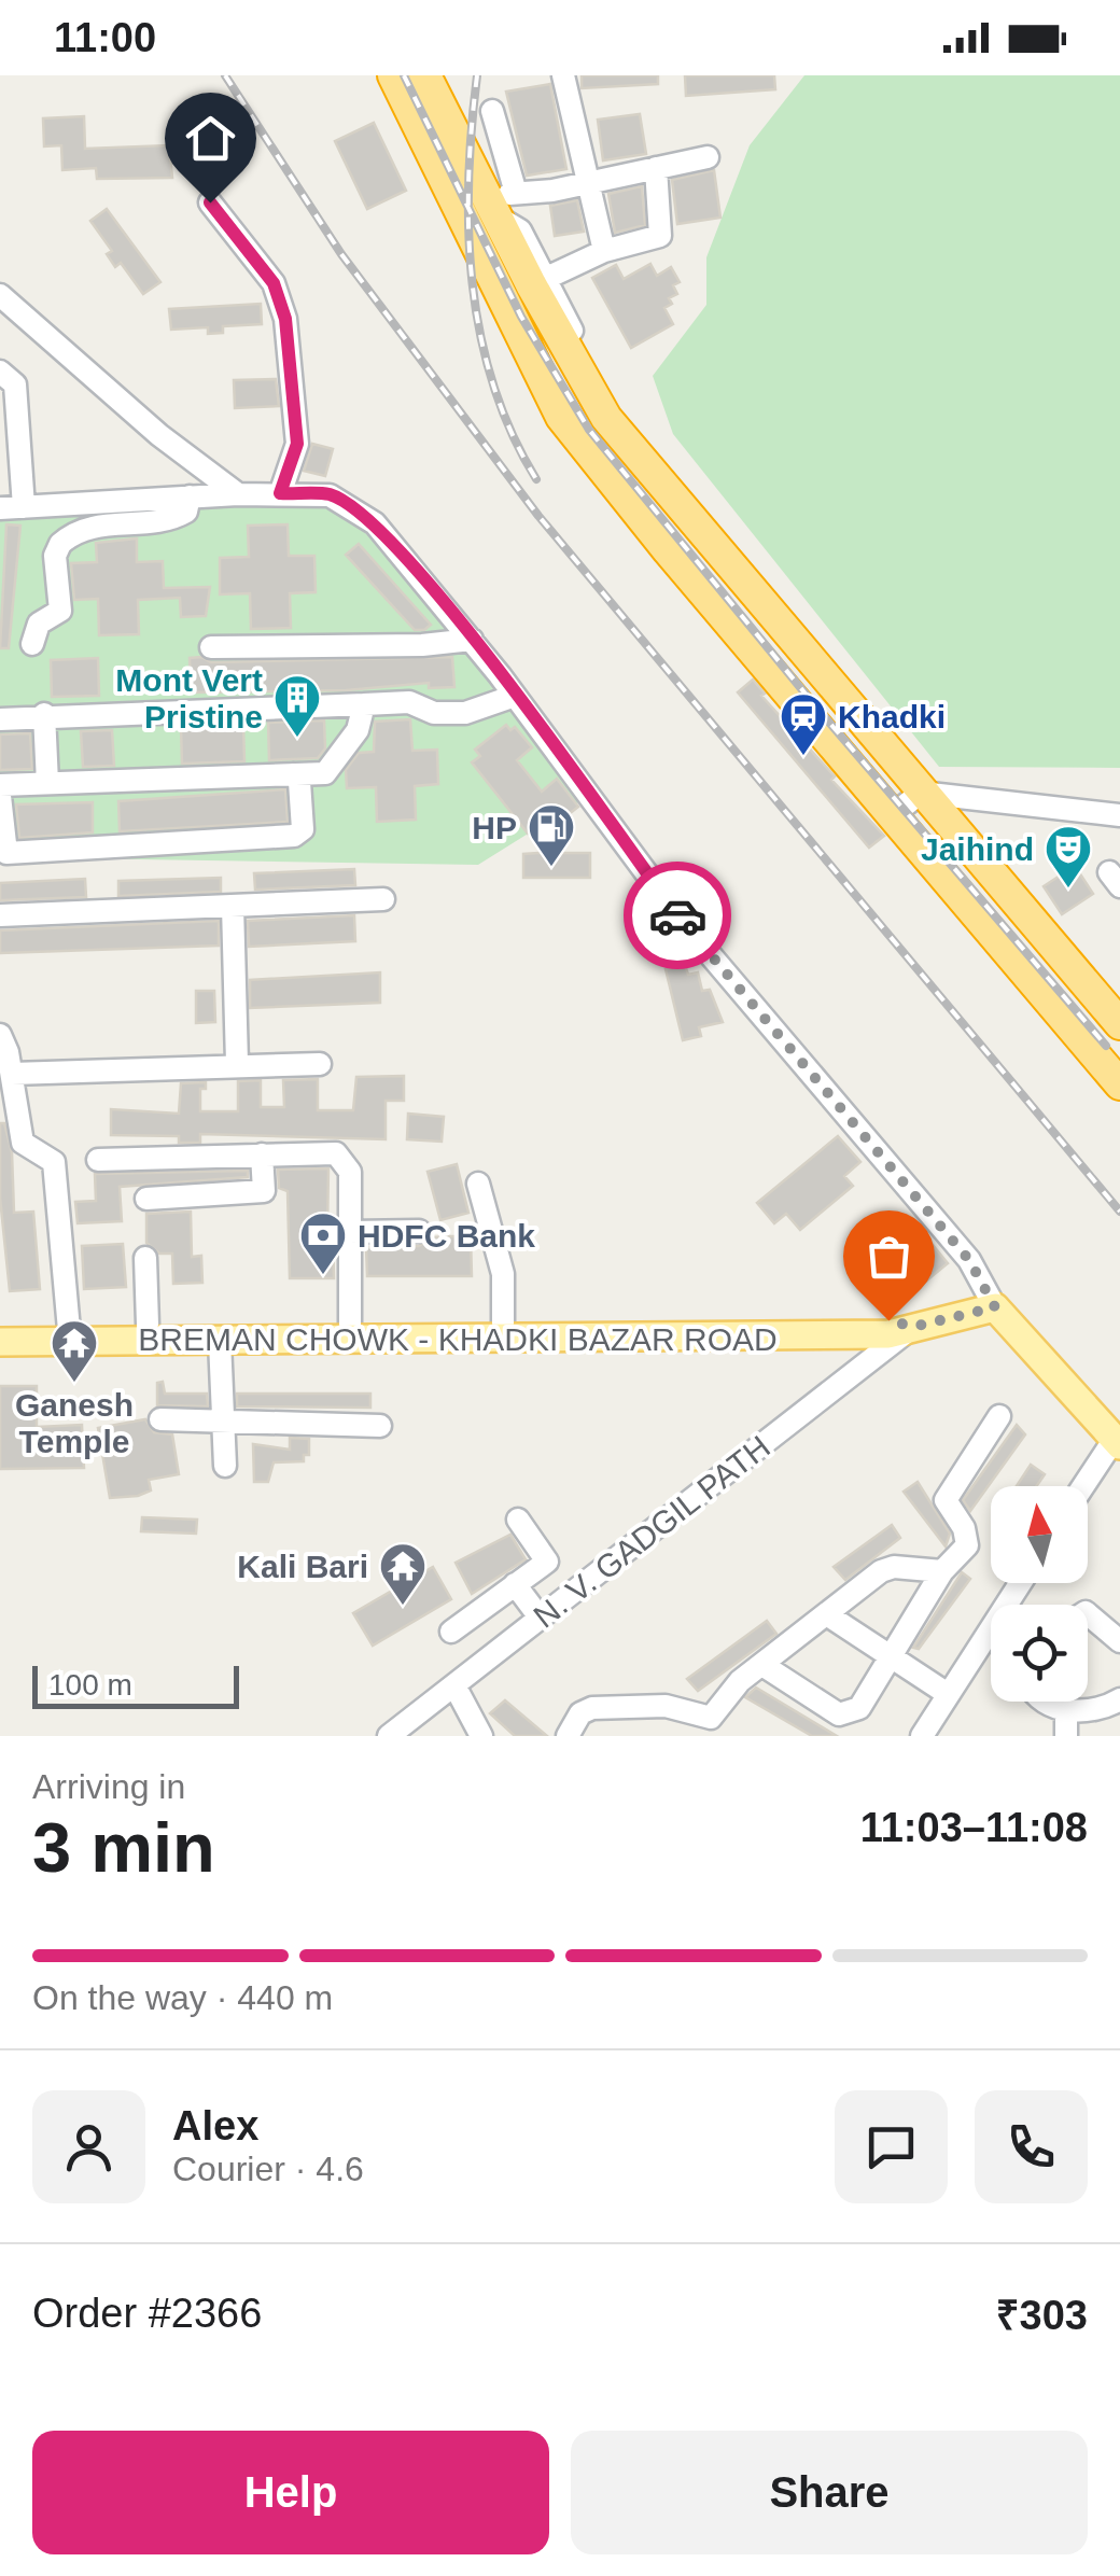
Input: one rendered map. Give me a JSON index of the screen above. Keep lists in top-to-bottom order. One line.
{"streets":{"main road":["BREMAN CHOWK - KHADKI BAZAR ROAD"],"street":["N. V. GADGIL PATH"]},"crossings":[["BREMAN CHOWK - KHADKI BAZAR ROAD","N. V. GADGIL PATH"]],"places":{"building":["Mont Vert Pristine"],"station":["Khadki"],"fuel station":["HP"],"theatre":["Jaihind"],"bank":["HDFC Bank"],"temple":["Ganesh Temple","Kali Bari"]},"scale_bar":"100 m","north":"top","page":{"status":"11:00","scale":"100 m","heading":["3 min","Arriving in","11:03–11:08"],"panel":["Alex","Courier · 4.6","Order #2366","₹303"],"bar":"On the way · 440 m","buttons":["Help","Share"]}}
